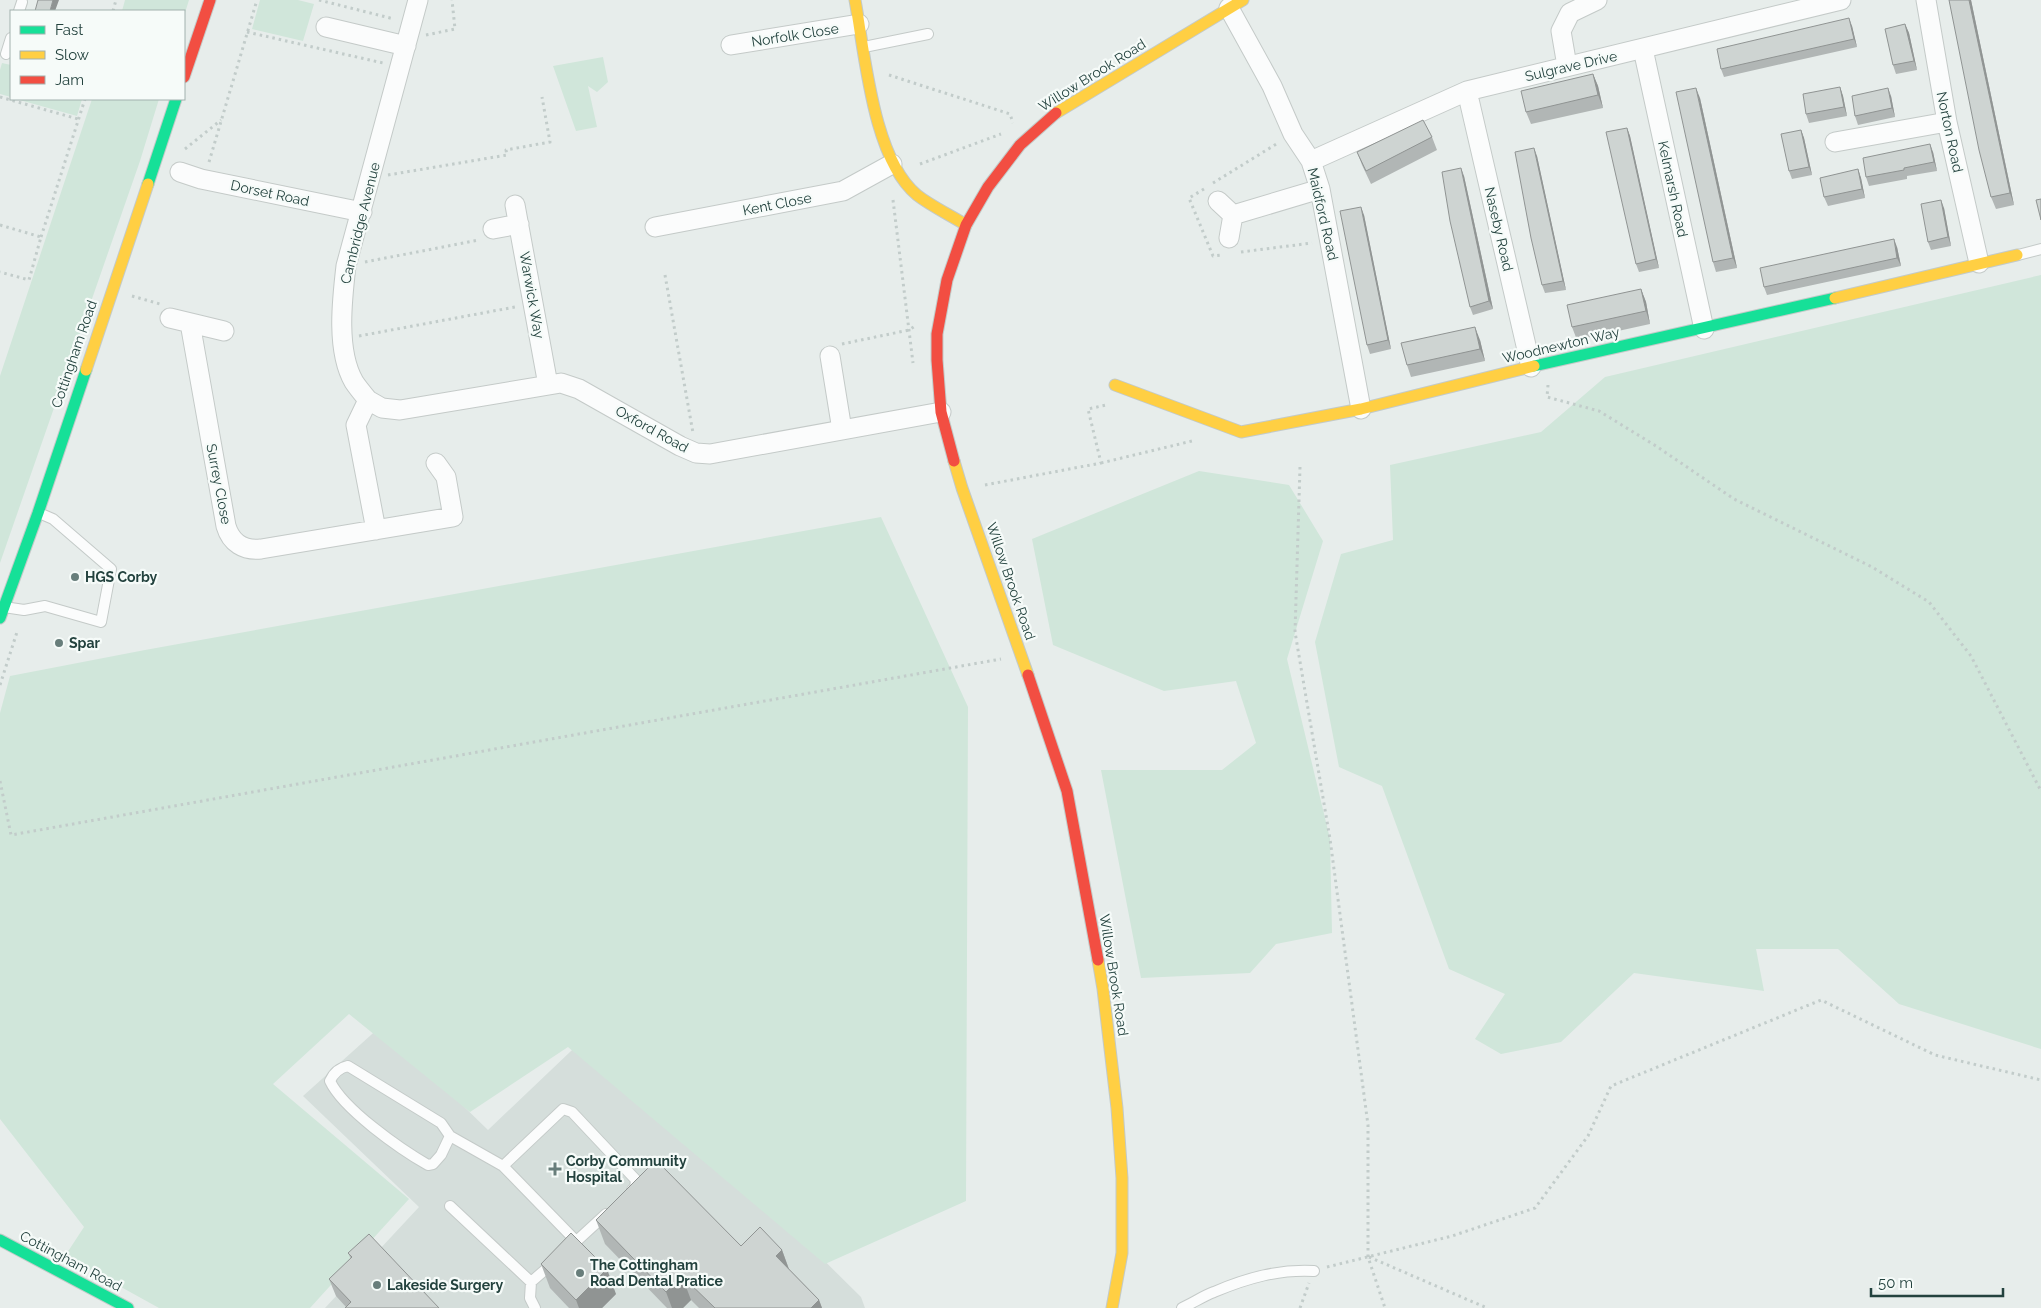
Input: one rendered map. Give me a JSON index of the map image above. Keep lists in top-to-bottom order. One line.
{"streets":{"main road":["Willow Brook Road","Woodnewton Way","Cottingham Road"],"street":["Norfolk Close","Sulgrave Drive","Norton Road","Kelmarsh Road","Dorset Road","Kent Close","Maidford Road","Cambridge Avenue","Naseby Road","Warwick Way","Oxford Road","Surrey Close"]},"crossings":[["Sulgrave Drive","Kelmarsh Road"],["Sulgrave Drive","Maidford Road"],["Sulgrave Drive","Naseby Road"],["Willow Brook Road","Maidford Road"],["Willow Brook Road","Oxford Road"],["Norton Road","Woodnewton Way"],["Kelmarsh Road","Woodnewton Way"],["Dorset Road","Cambridge Avenue"],["Maidford Road","Woodnewton Way"],["Cambridge Avenue","Oxford Road"],["Naseby Road","Woodnewton Way"],["Warwick Way","Oxford Road"]],"places":{"other":["HGS Corby","Spar","The Cottingham Road Dental Pratice","Lakeside Surgery"],"health":["Corby Community Hospital"]},"legend":["Fast","Slow","Jam"],"scale_bar":"50 m"}
